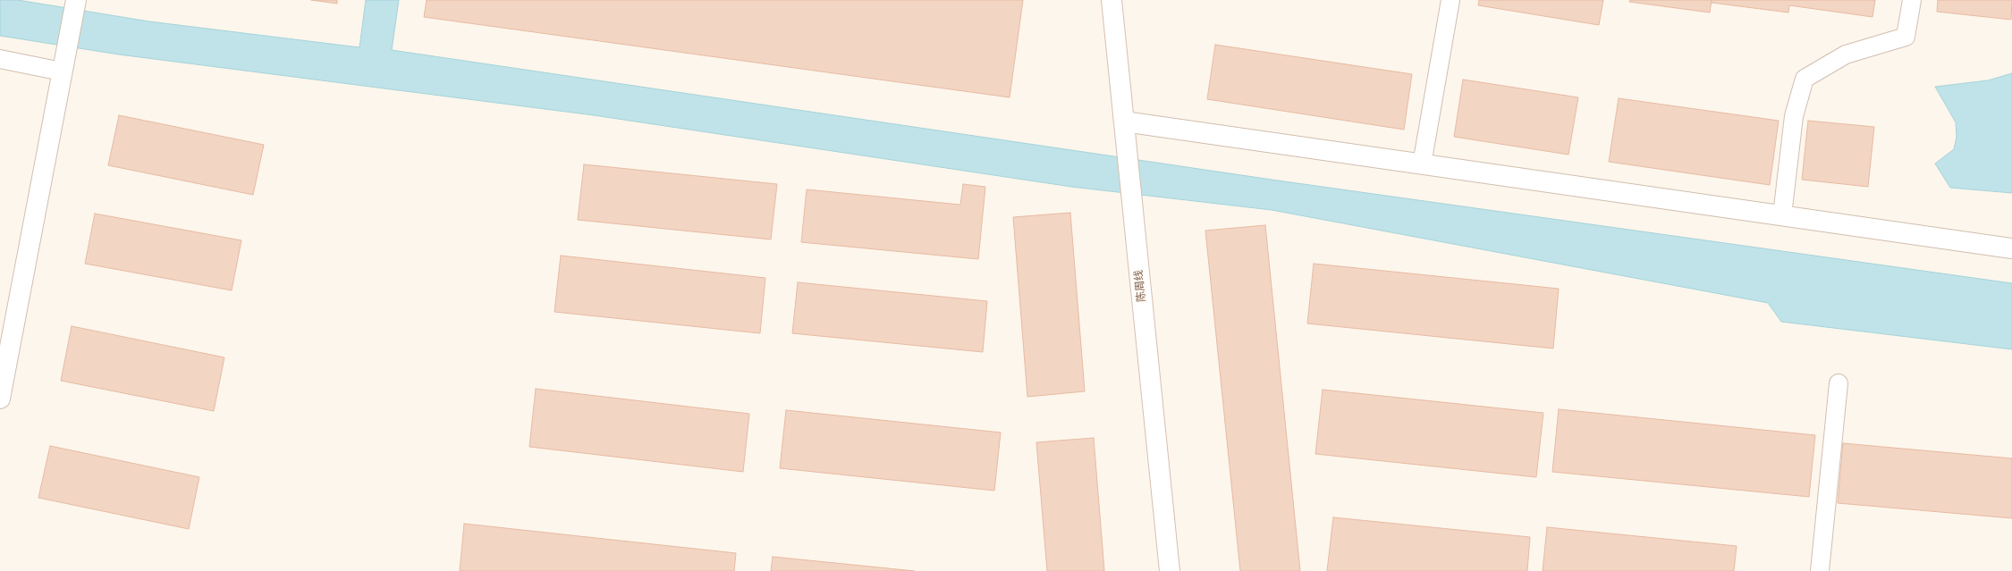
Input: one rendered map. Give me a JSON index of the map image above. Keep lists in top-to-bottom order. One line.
{"streets":{"street":["陈周线"]}}
